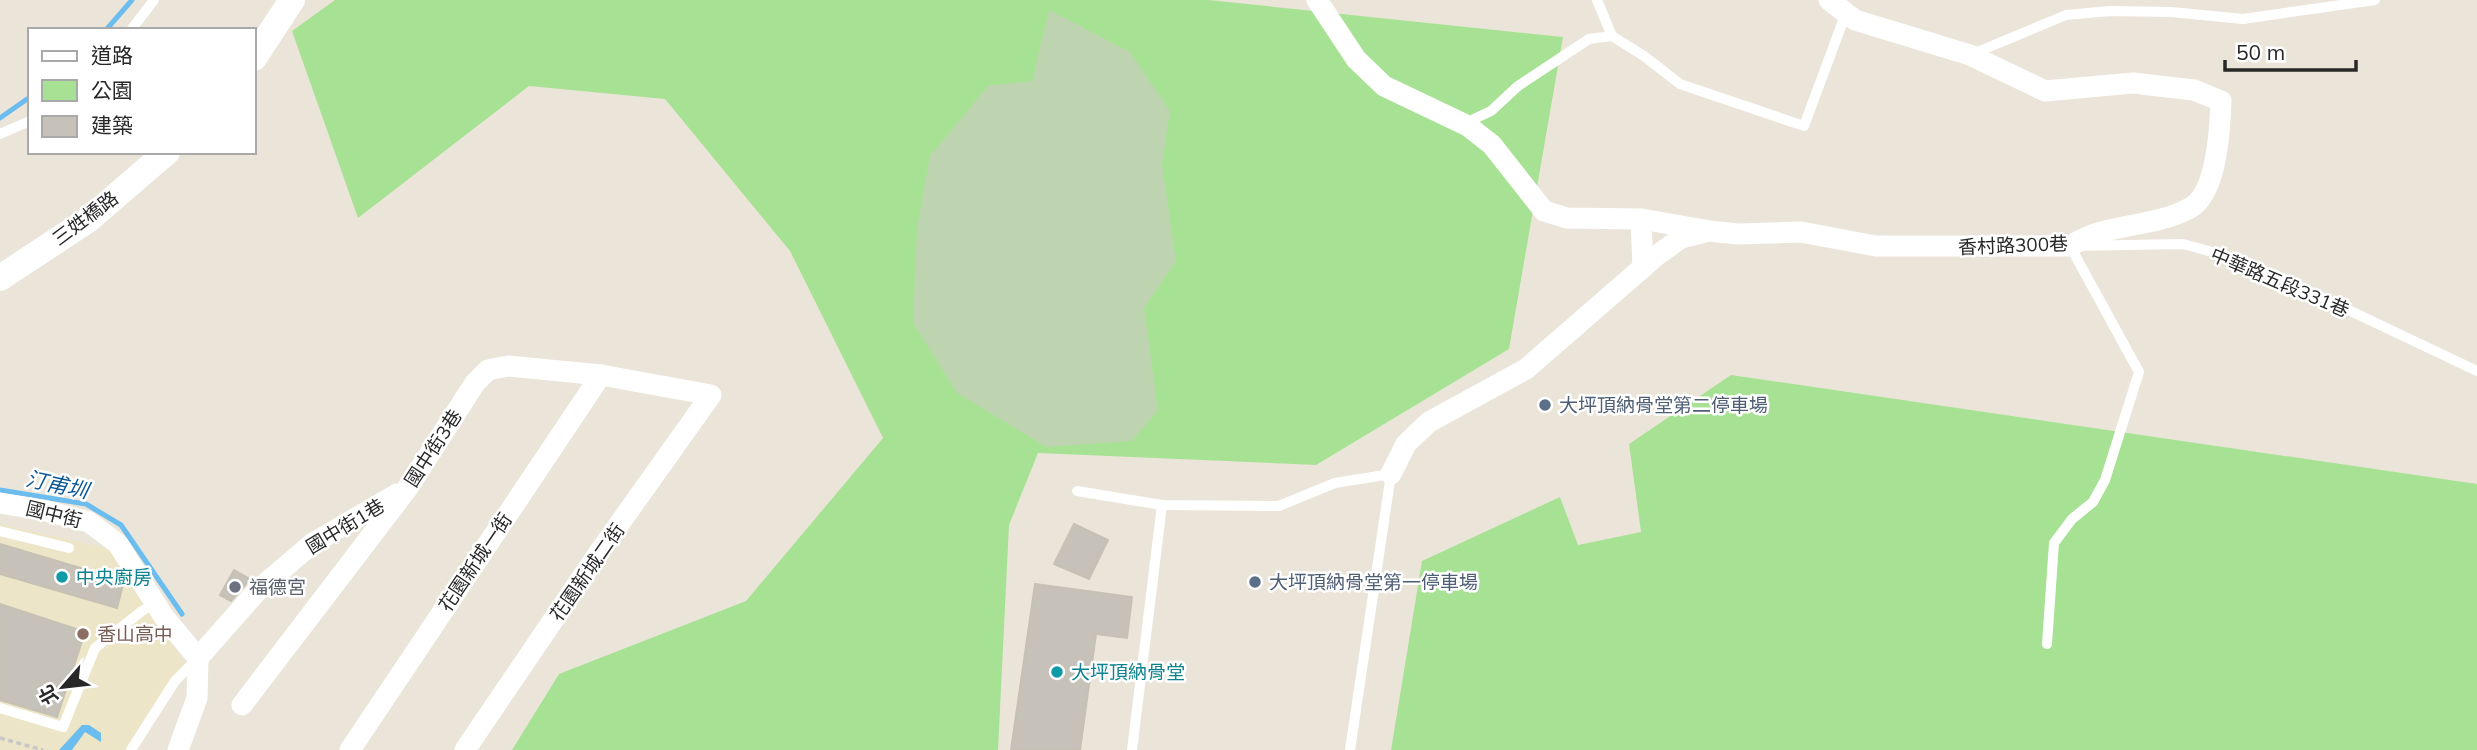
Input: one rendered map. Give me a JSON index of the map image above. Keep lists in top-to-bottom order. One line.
{"streets":{"street":["三姓橋路","香村路300巷","國中街3巷","國中街","國中街1巷","花園新城一街","花園新城二街"],"lane":["中華路五段331巷"]},"crossings":[["香村路300巷","中華路五段331巷"],["國中街3巷","國中街1巷"],["國中街3巷","花園新城一街"],["國中街3巷","花園新城二街"],["國中街","國中街1巷"]],"water":["汀甫圳"],"places":["大坪頂納骨堂第二停車場","中央廚房","大坪頂納骨堂第一停車場","福德宮","香山高中","大坪頂納骨堂"],"legend":["道路","公園","建築"],"scale_bar":"50 m","north":"bottom left"}
